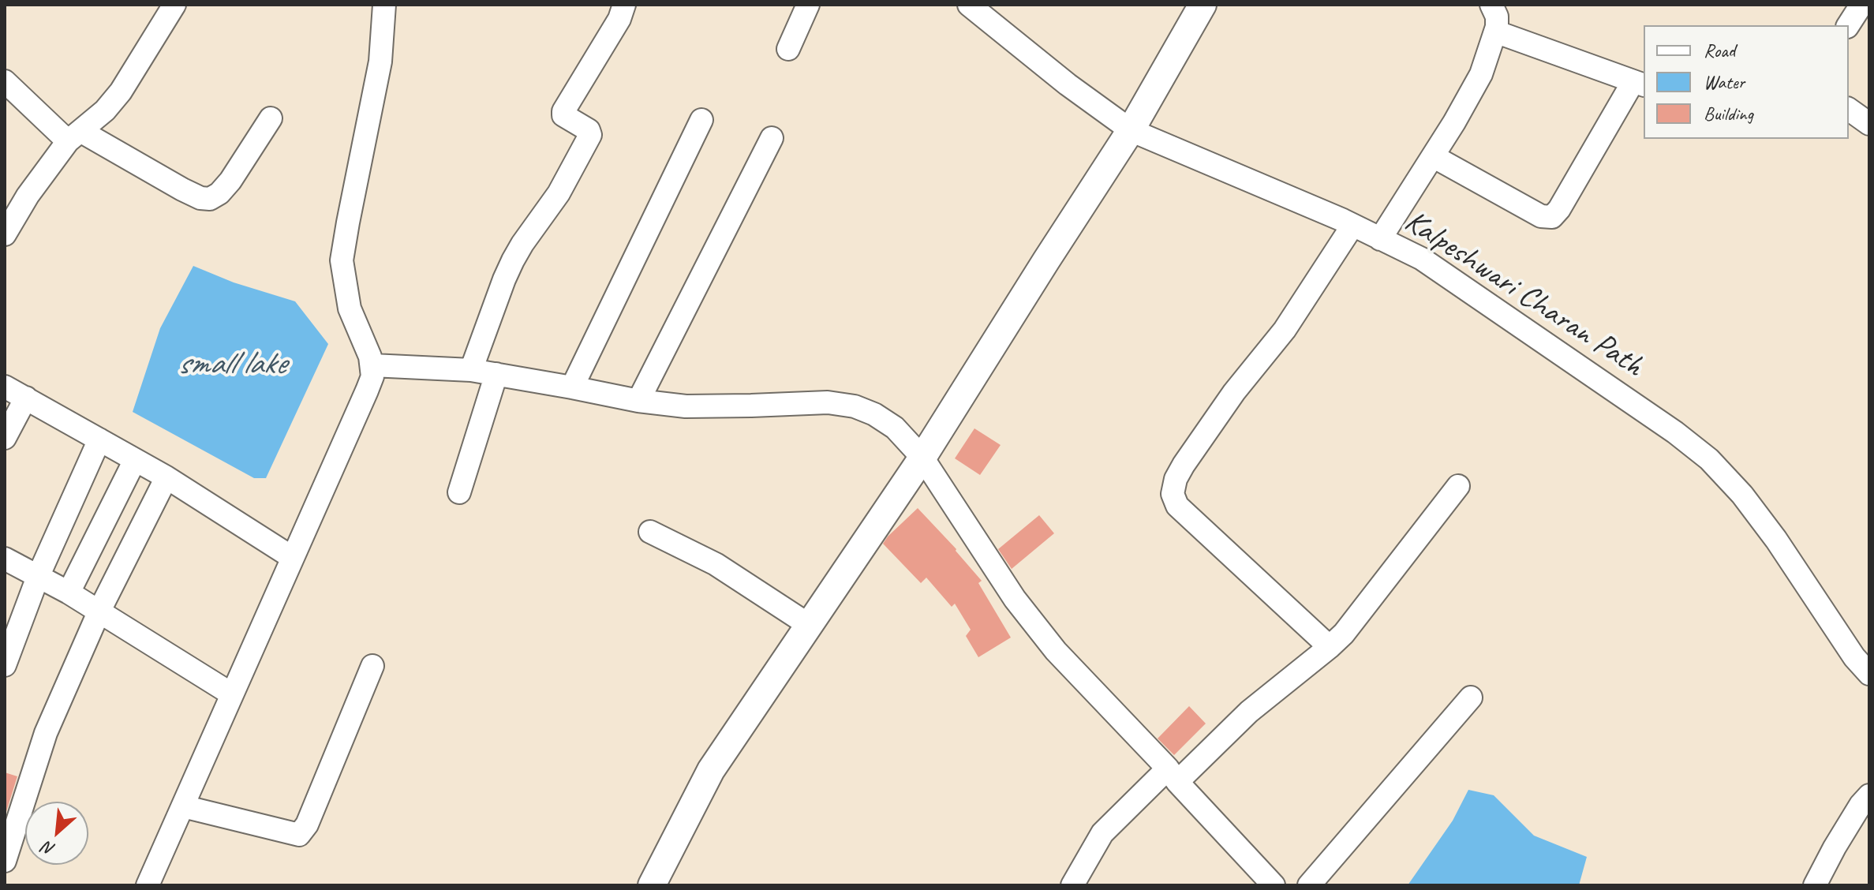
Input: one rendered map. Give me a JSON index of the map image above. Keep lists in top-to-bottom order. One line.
{"streets":{"street":["Kalpeshwari Charan Path"]},"water":["small lake"],"legend":["Road","Water","Building"],"north":"bottom left"}
